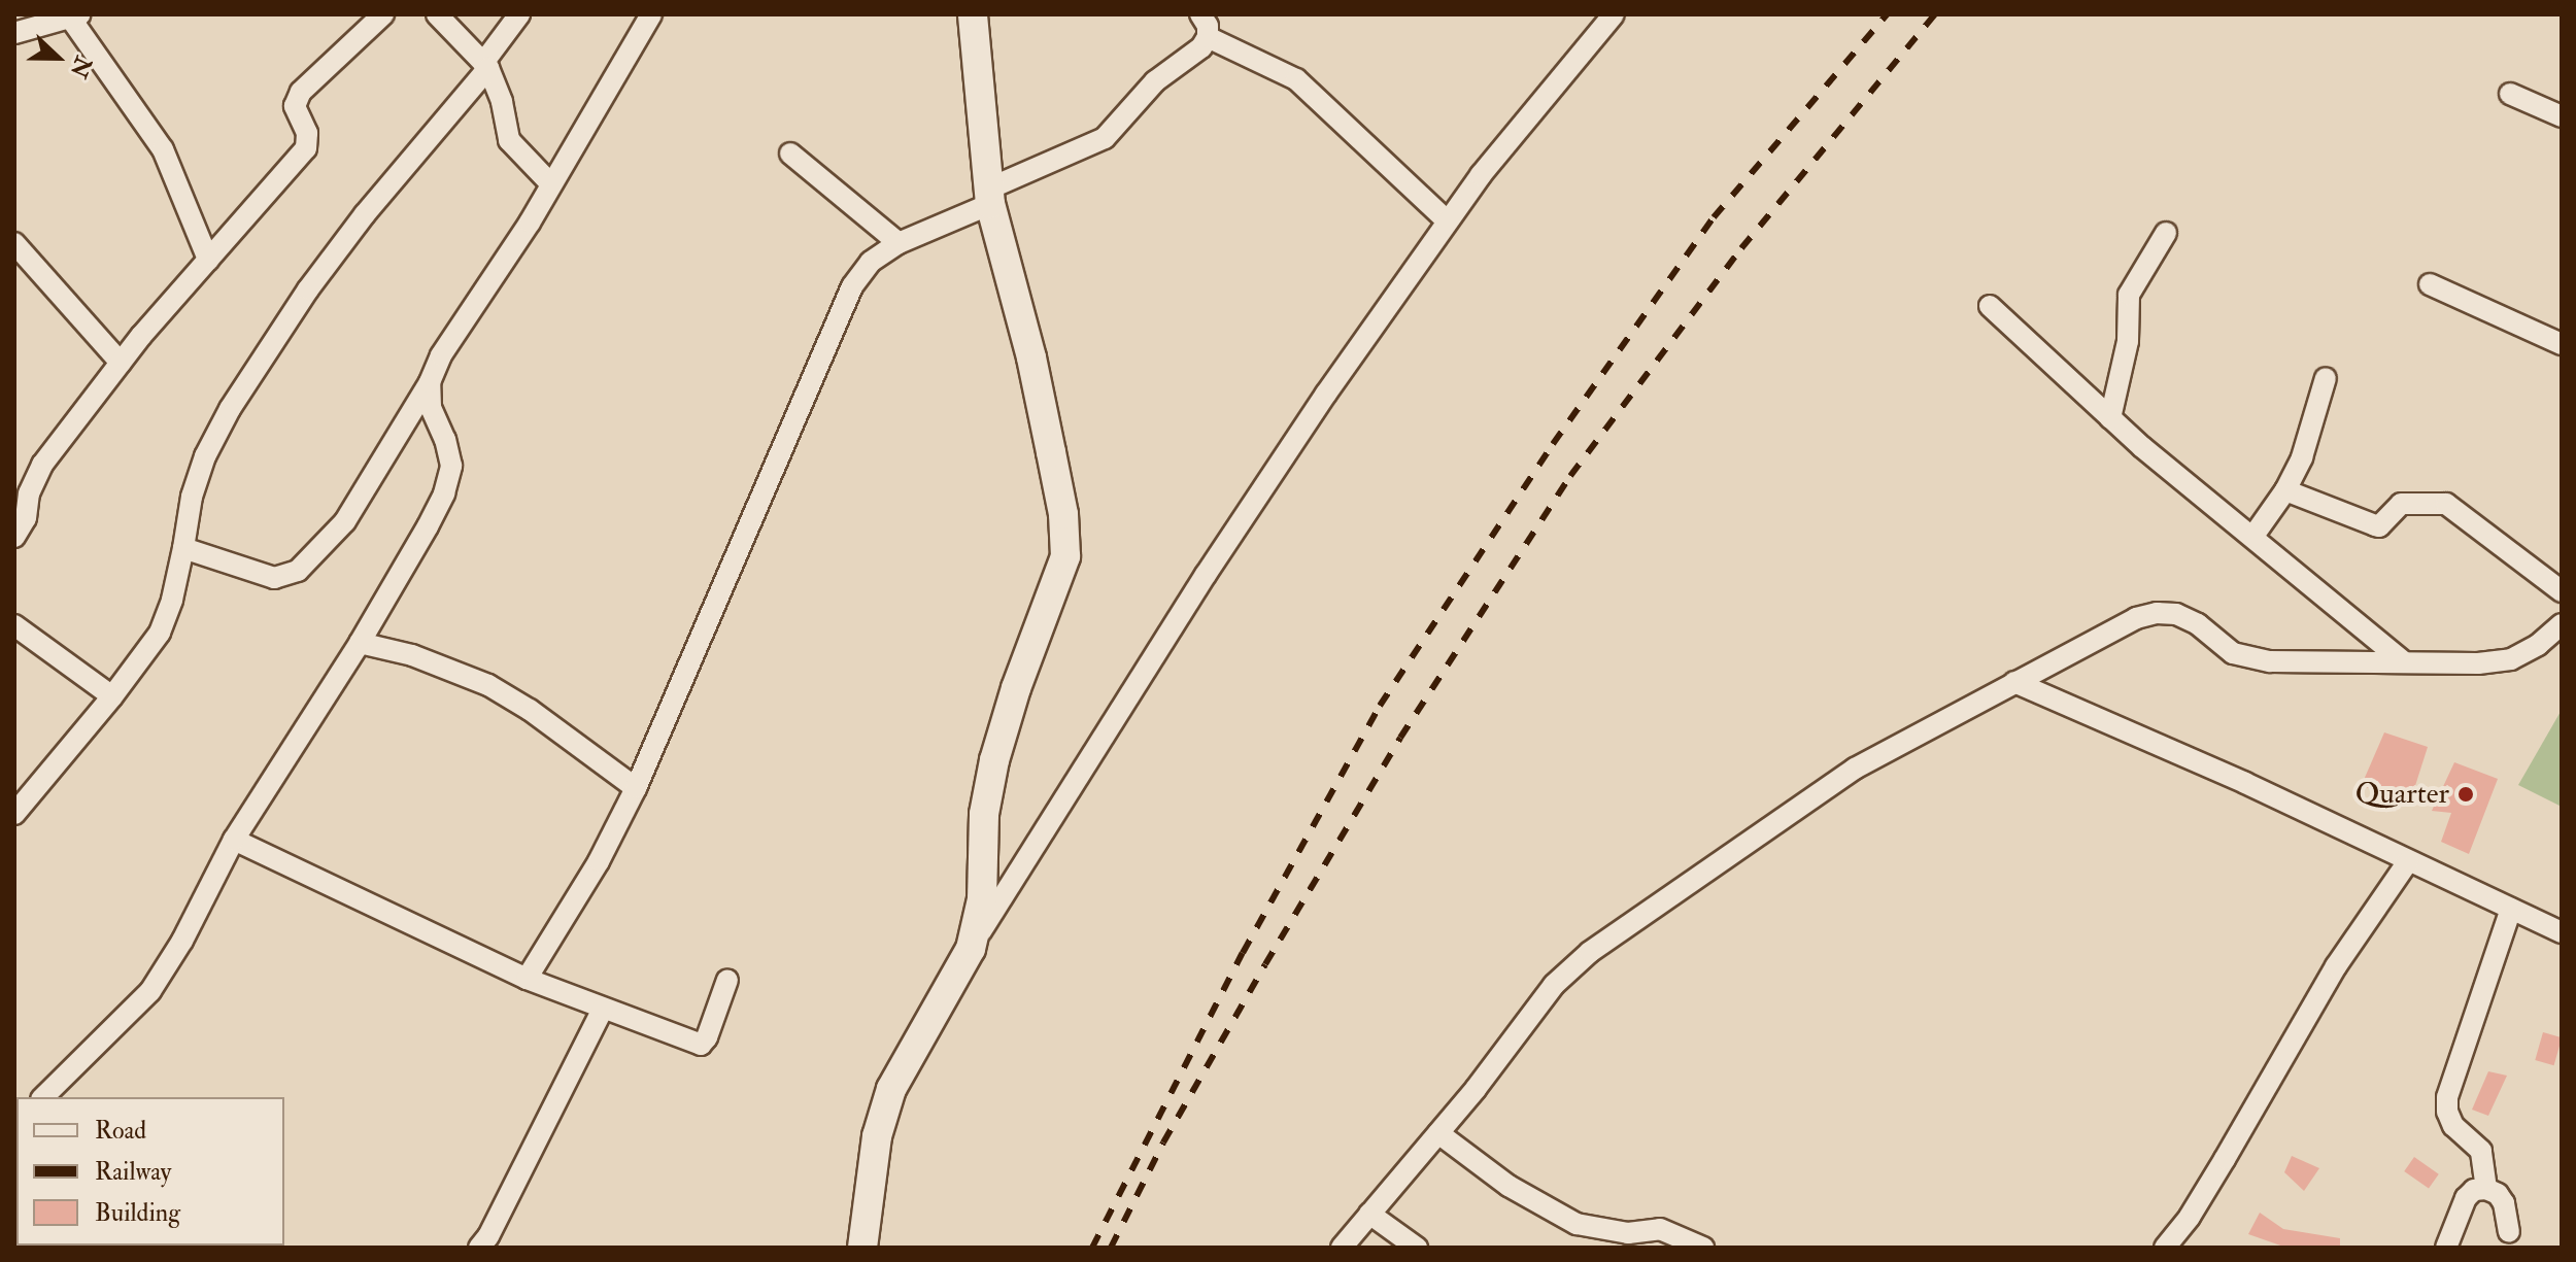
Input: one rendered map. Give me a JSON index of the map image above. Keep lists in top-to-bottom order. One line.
{"places":["Quarter"],"legend":["Road","Railway","Building"],"north":"right"}
